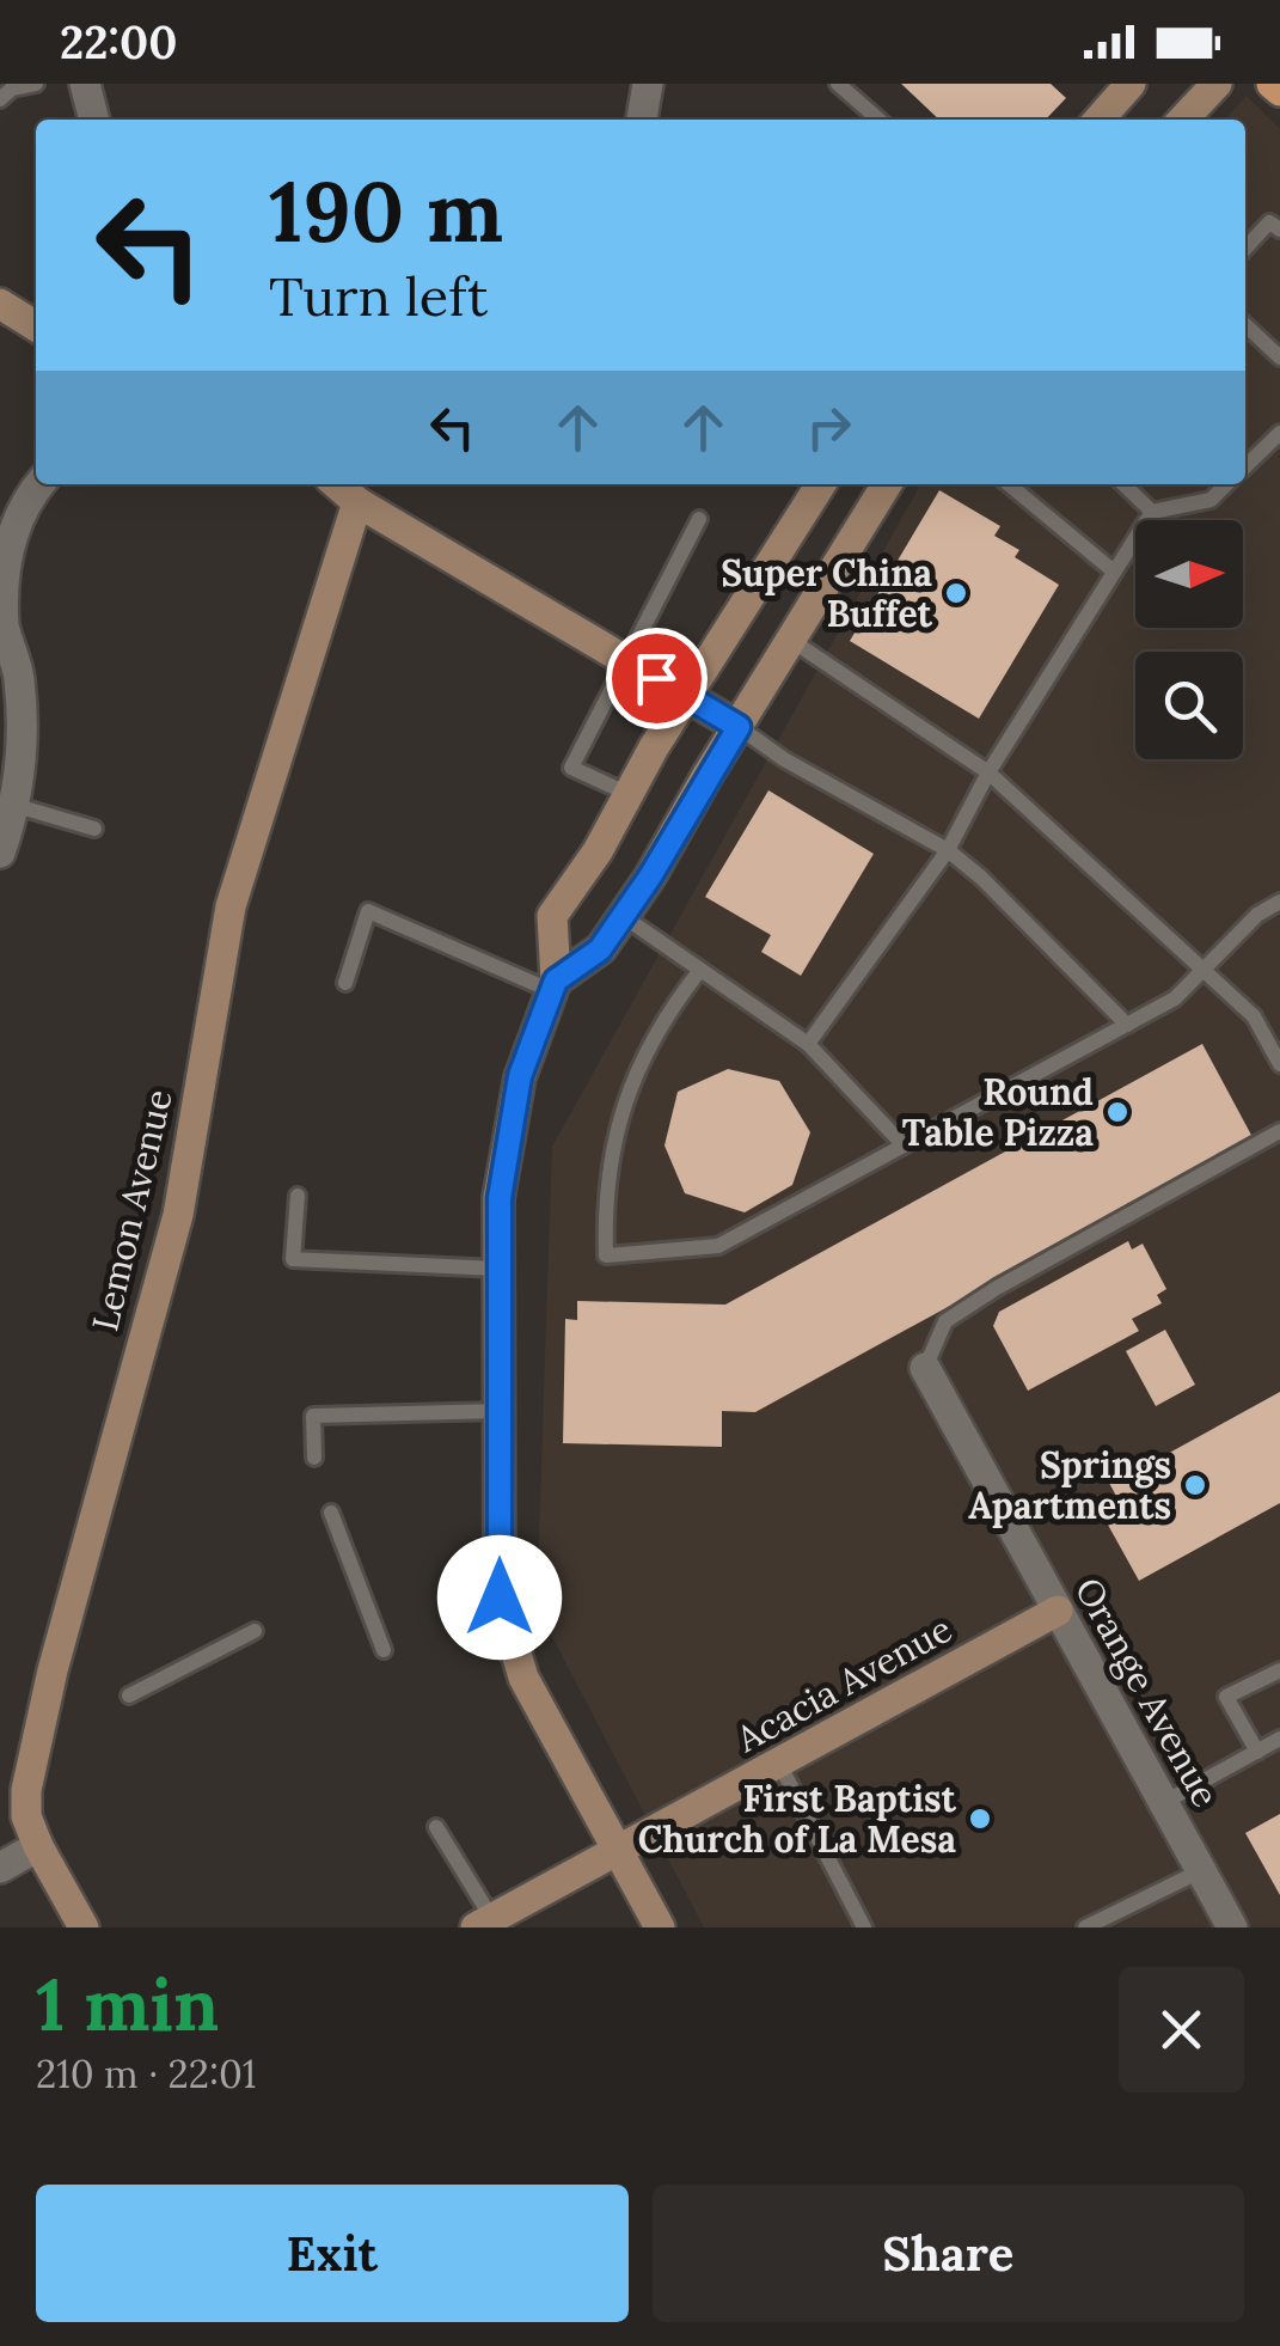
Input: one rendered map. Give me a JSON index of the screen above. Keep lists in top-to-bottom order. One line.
{"streets":{"street":["Lemon Avenue","Acacia Avenue","Orange Avenue"]},"crossings":[["Acacia Avenue","Orange Avenue"]],"places":["Super China Buffet","Round Table Pizza","Springs Apartments","First Baptist Church of La Mesa"],"north":"right","page":{"status":"22:00","turn":["190 m","Turn left"],"heading":["1 min","210 m · 22:01"],"buttons":["Exit","Share"]}}
